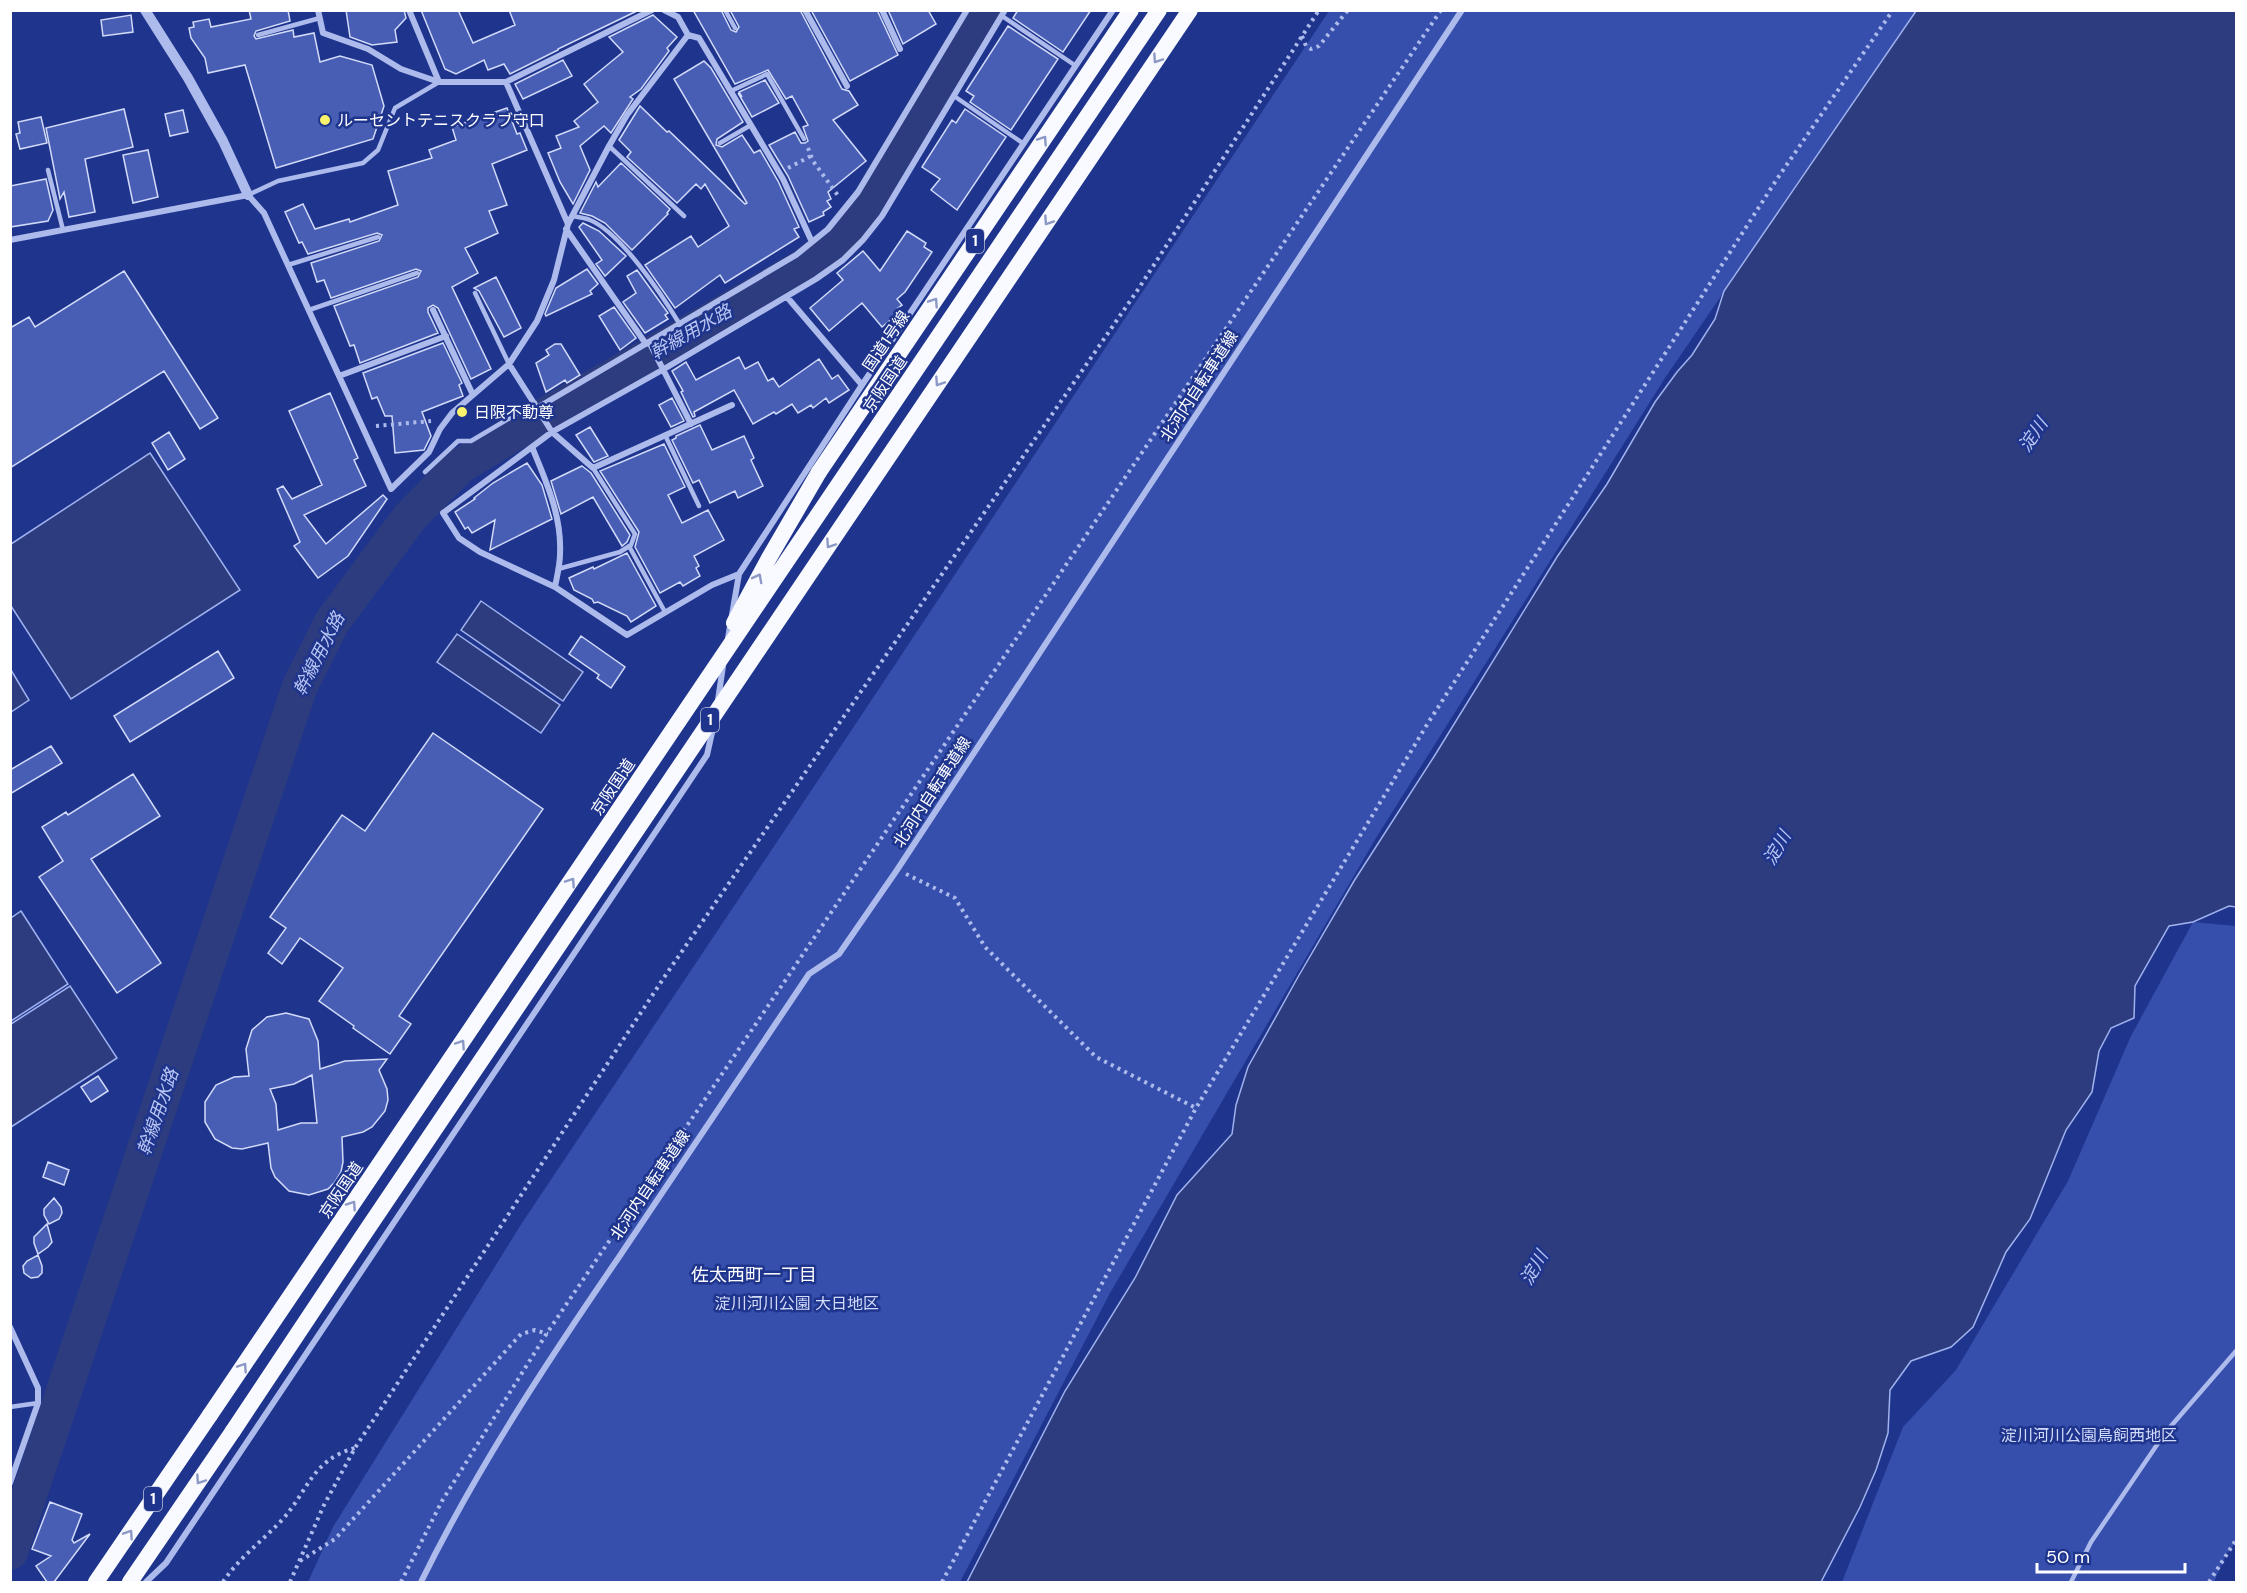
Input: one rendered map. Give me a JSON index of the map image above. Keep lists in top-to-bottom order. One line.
{"streets":{"highway":["1","国道1号線","京阪国道"],"street":["北河内自転車道線"]},"crossings":[["国道1号線","京阪国道"]],"districts":["佐太西町一丁目"],"water":["幹線用水路","淀川"],"parks":["淀川河川公園 大日地区","淀川河川公園鳥飼西地区"],"places":["ルーセントテニスクラブ守口","日限不動尊"],"scale_bar":"50 m"}
